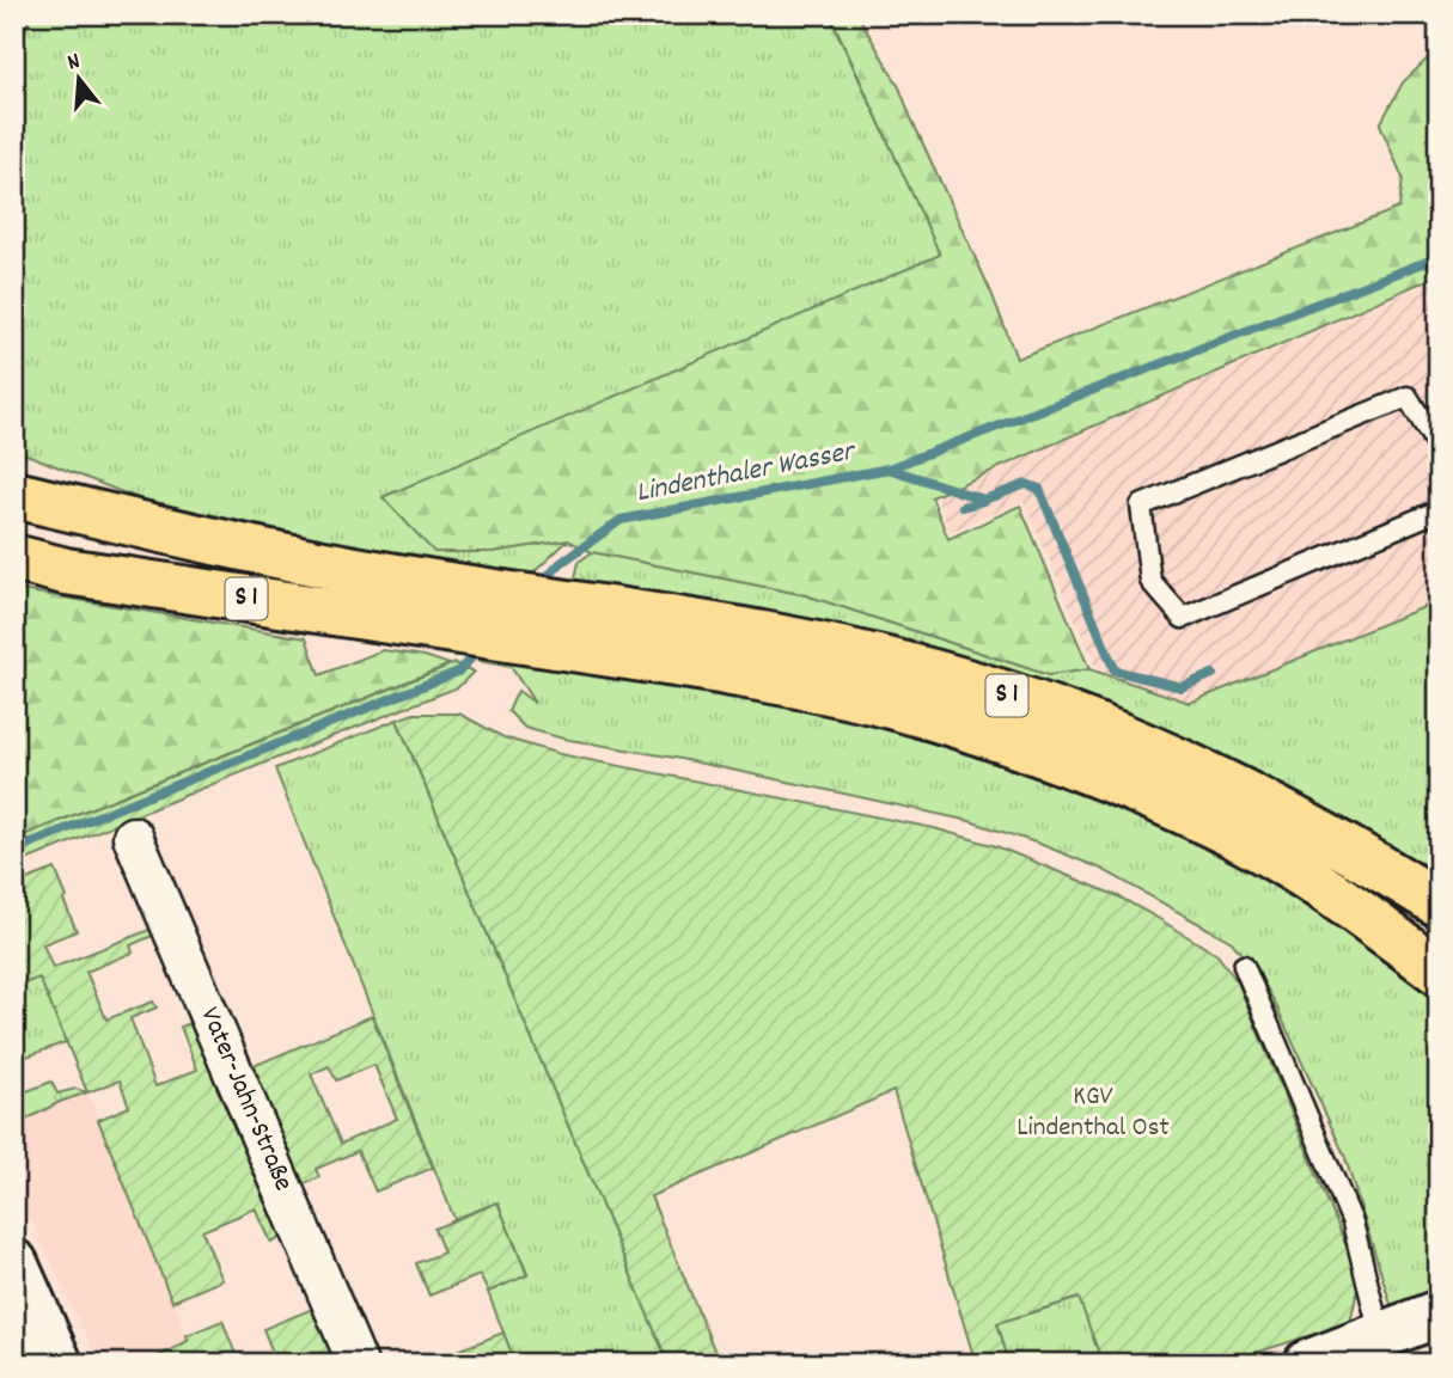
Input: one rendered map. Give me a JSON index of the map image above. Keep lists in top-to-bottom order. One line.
{"streets":{"main road":["S 1"],"street":["Vater-Jahn-Straße"]},"water":["Lindenthaler Wasser"],"parks":["KGV Lindenthal Ost"],"north":"top"}
